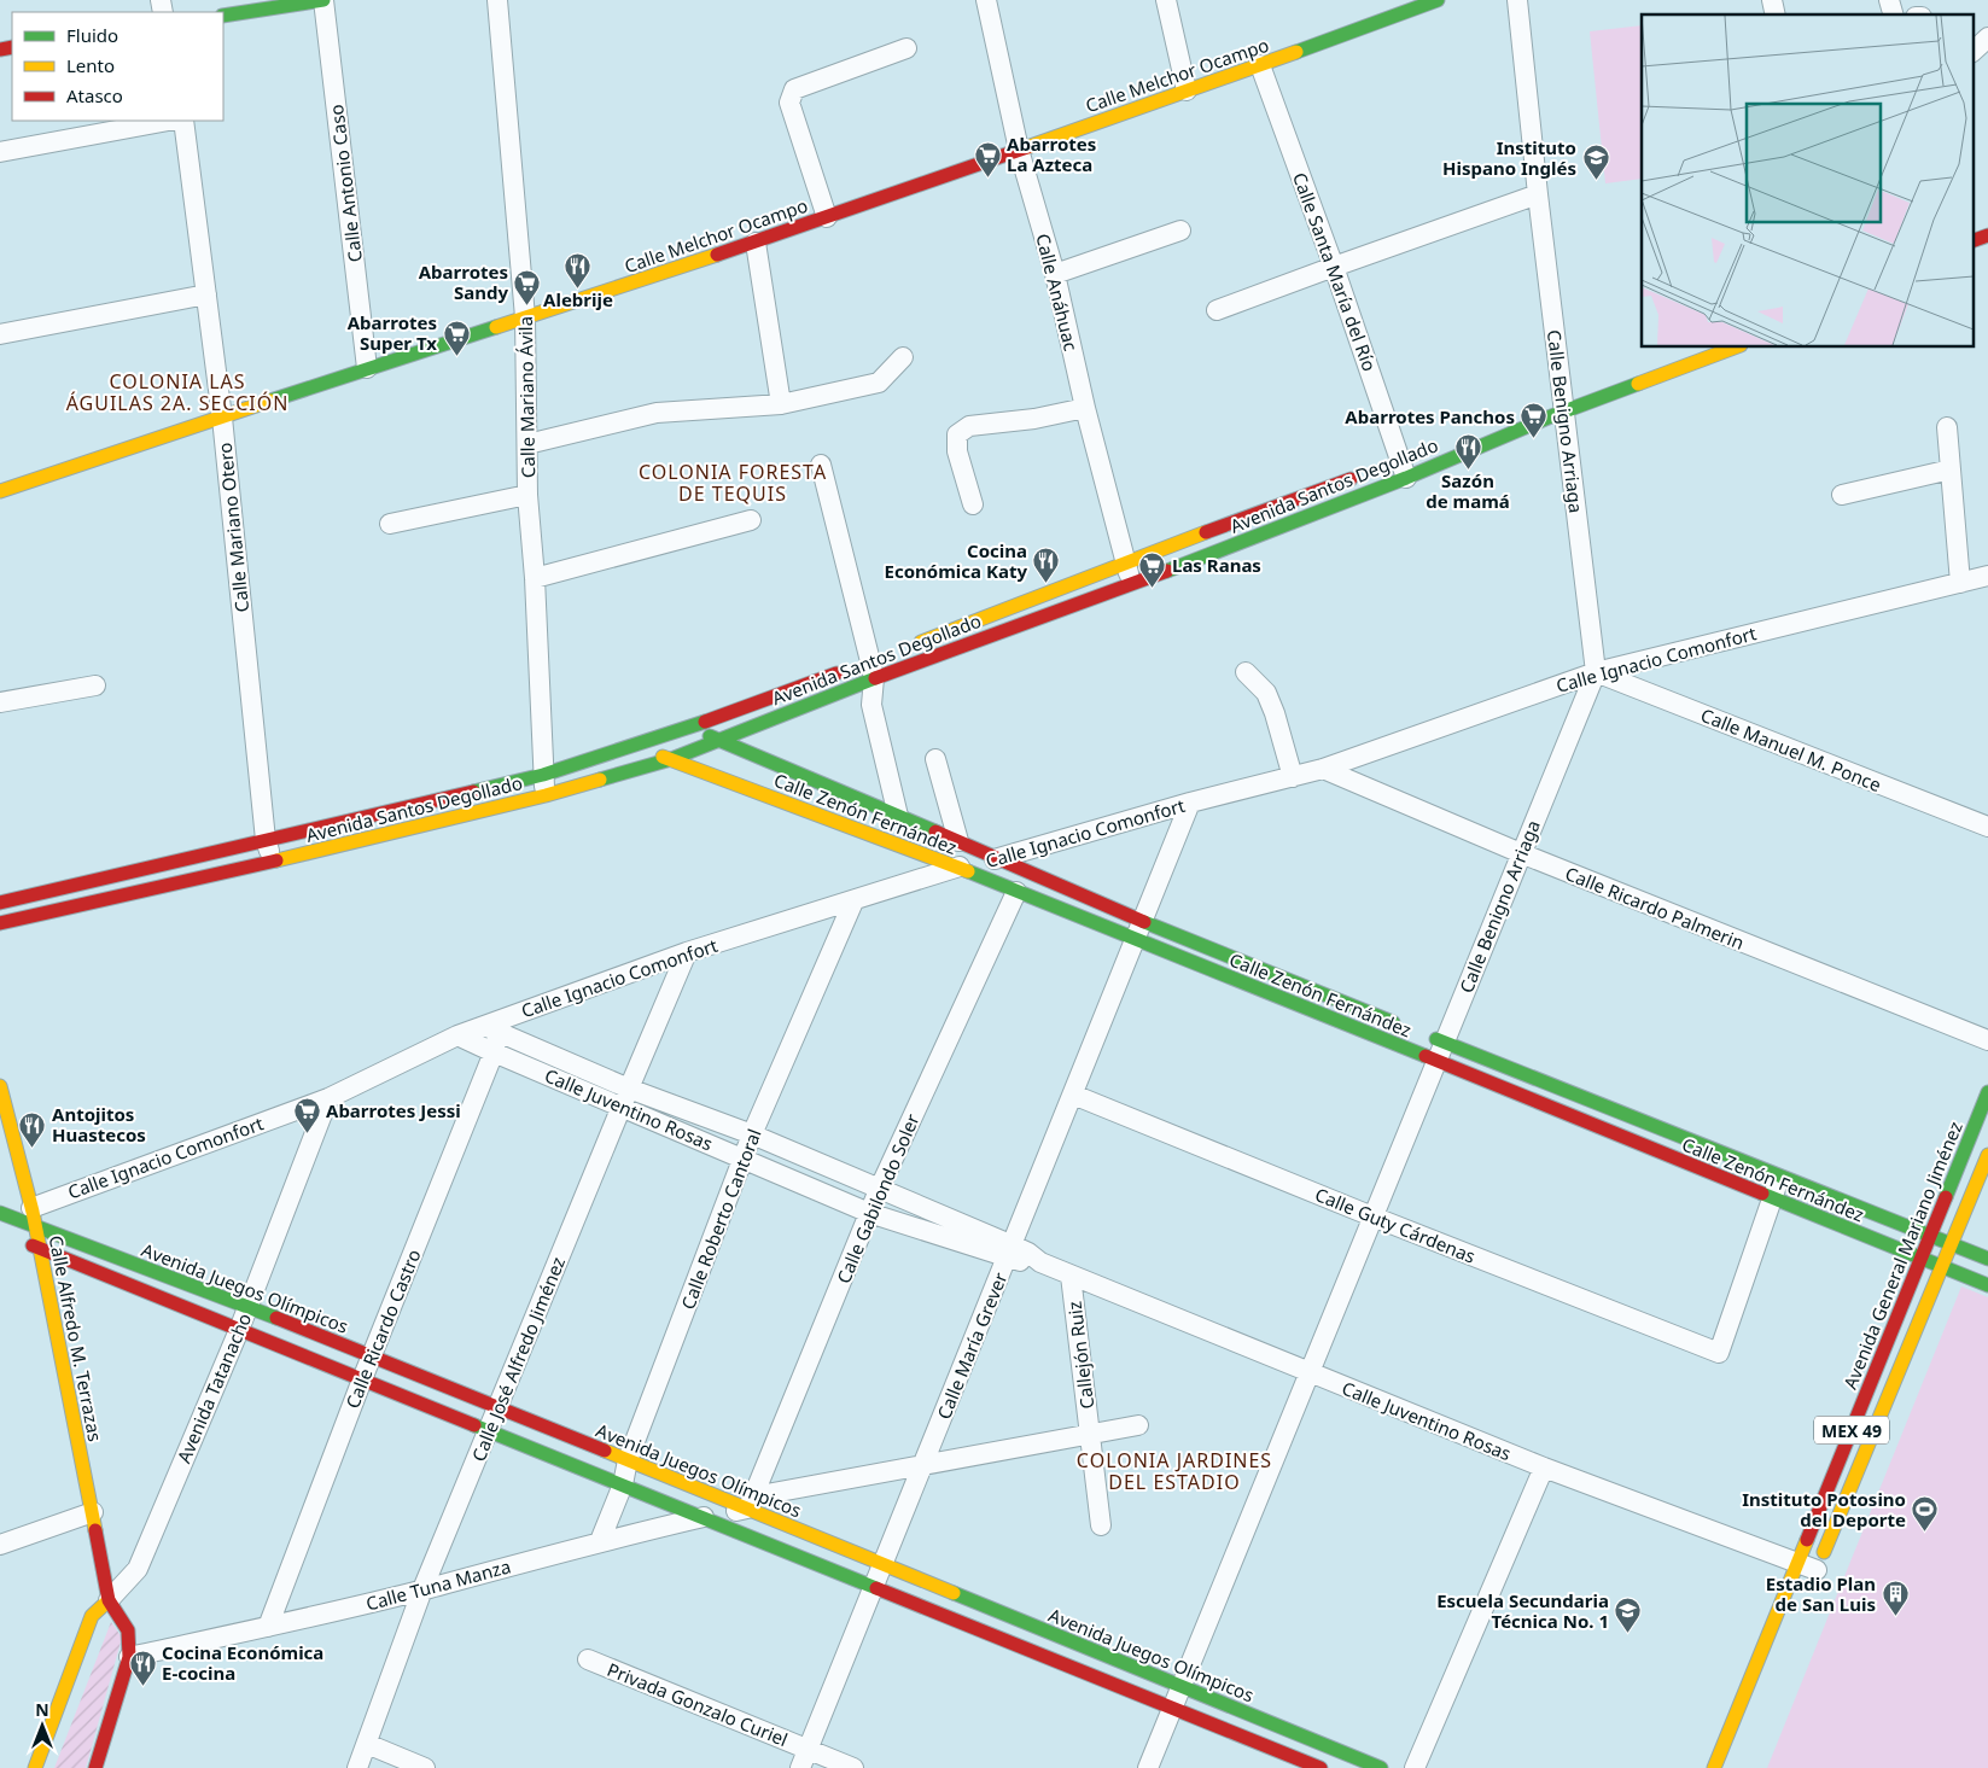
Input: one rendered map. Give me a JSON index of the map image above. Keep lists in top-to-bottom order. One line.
{"streets":{"street":["Calle Melchor Ocampo","Calle Antonio Caso","Calle Santa María del Río","Calle Anáhuac","Calle Mariano Ávila","Calle Benigno Arriaga","Avenida Santos Degollado","Calle Mariano Otero","Calle Ignacio Comonfort","Calle Manuel M. Ponce","Calle Zenón Fernández","Calle Ricardo Palmerin","Calle Juventino Rosas","Calle Gabilondo Soler","Calle Roberto Cantoral","Calle Guty Cárdenas","Avenida General Mariano Jiménez","Avenida Juegos Olímpicos","Calle Ricardo Castro","Calle Alfredo M. Terrazas","Calle María Grever","Callejón Ruiz","Calle José Alfredo Jiménez","Avenida Tatanacho","MEX 49","Calle Tuna Manza","Privada Gonzalo Curiel"]},"crossings":[["Calle Melchor Ocampo","Calle Antonio Caso"],["Calle Melchor Ocampo","Calle Santa María del Río"],["Calle Melchor Ocampo","Calle Anáhuac"],["Calle Melchor Ocampo","Calle Mariano Ávila"],["Calle Melchor Ocampo","Calle Mariano Otero"],["Calle Santa María del Río","Avenida Santos Degollado"],["Calle Anáhuac","Avenida Santos Degollado"],["Calle Mariano Ávila","Avenida Santos Degollado"],["Calle Benigno Arriaga","Avenida Santos Degollado"],["Calle Benigno Arriaga","Calle Ignacio Comonfort"],["Calle Benigno Arriaga","Calle Manuel M. Ponce"],["Calle Benigno Arriaga","Calle Zenón Fernández"],["Calle Benigno Arriaga","Calle Ricardo Palmerin"],["Calle Benigno Arriaga","Calle Juventino Rosas"],["Calle Benigno Arriaga","Calle Guty Cárdenas"],["Calle Benigno Arriaga","Avenida Juegos Olímpicos"],["Avenida Santos Degollado","Calle Mariano Otero"],["Avenida Santos Degollado","Calle Zenón Fernández"],["Calle Ignacio Comonfort","Calle Manuel M. Ponce"],["Calle Ignacio Comonfort","Calle Zenón Fernández"],["Calle Ignacio Comonfort","Calle Ricardo Palmerin"],["Calle Ignacio Comonfort","Calle Juventino Rosas"],["Calle Ignacio Comonfort","Calle Roberto Cantoral"],["Calle Ignacio Comonfort","Avenida Juegos Olímpicos"],["Calle Ignacio Comonfort","Calle Ricardo Castro"],["Calle Ignacio Comonfort","Calle Alfredo M. Terrazas"],["Calle Ignacio Comonfort","Calle María Grever"],["Calle Ignacio Comonfort","Calle José Alfredo Jiménez"],["Calle Ignacio Comonfort","Avenida Tatanacho"],["Calle Zenón Fernández","Calle Gabilondo Soler"],["Calle Zenón Fernández","Calle Guty Cárdenas"],["Calle Zenón Fernández","Avenida General Mariano Jiménez"],["Calle Zenón Fernández","Calle María Grever"],["Calle Zenón Fernández","MEX 49"],["Calle Juventino Rosas","Calle Gabilondo Soler"],["Calle Juventino Rosas","Calle Roberto Cantoral"],["Calle Juventino Rosas","Avenida General Mariano Jiménez"],["Calle Juventino Rosas","Calle Ricardo Castro"],["Calle Juventino Rosas","Calle María Grever"],["Calle Juventino Rosas","Callejón Ruiz"],["Calle Juventino Rosas","Calle José Alfredo Jiménez"],["Calle Juventino Rosas","MEX 49"],["Calle Gabilondo Soler","Avenida Juegos Olímpicos"],["Calle Gabilondo Soler","Calle Tuna Manza"],["Calle Roberto Cantoral","Avenida Juegos Olímpicos"],["Calle Roberto Cantoral","Calle Tuna Manza"],["Calle Guty Cárdenas","Calle María Grever"],["Avenida Juegos Olímpicos","Calle Ricardo Castro"],["Avenida Juegos Olímpicos","Calle Alfredo M. Terrazas"],["Avenida Juegos Olímpicos","Calle María Grever"],["Avenida Juegos Olímpicos","Calle José Alfredo Jiménez"],["Avenida Juegos Olímpicos","Avenida Tatanacho"],["Avenida Juegos Olímpicos","Calle Tuna Manza"],["Calle Ricardo Castro","Calle Tuna Manza"],["Calle Alfredo M. Terrazas","Avenida Tatanacho"],["Calle María Grever","Calle Tuna Manza"],["Calle María Grever","Privada Gonzalo Curiel"],["Callejón Ruiz","Calle Tuna Manza"],["Calle José Alfredo Jiménez","Calle Tuna Manza"]],"districts":["COLONIA LAS ÁGUILAS 2A. SECCIÓN","COLONIA FORESTA DE TEQUIS","COLONIA JARDINES DEL ESTADIO"],"places":{"supermarket":["Abarrotes La Azteca","Abarrotes Sandy","Abarrotes Super Tx","Abarrotes Panchos","Las Ranas","Abarrotes Jessi"],"school or university":["Instituto Hispano Inglés","Escuela Secundaria Técnica No. 1"],"restaurant":["Alebrije","Sazón de mamá","Cocina Económica Katy","Antojitos Huastecos","Cocina Económica E-cocina"],"sports":["Instituto Potosino del Deporte"],"building":["Estadio Plan de San Luis"]},"legend":["Fluido","Lento","Atasco"],"north":"top"}
